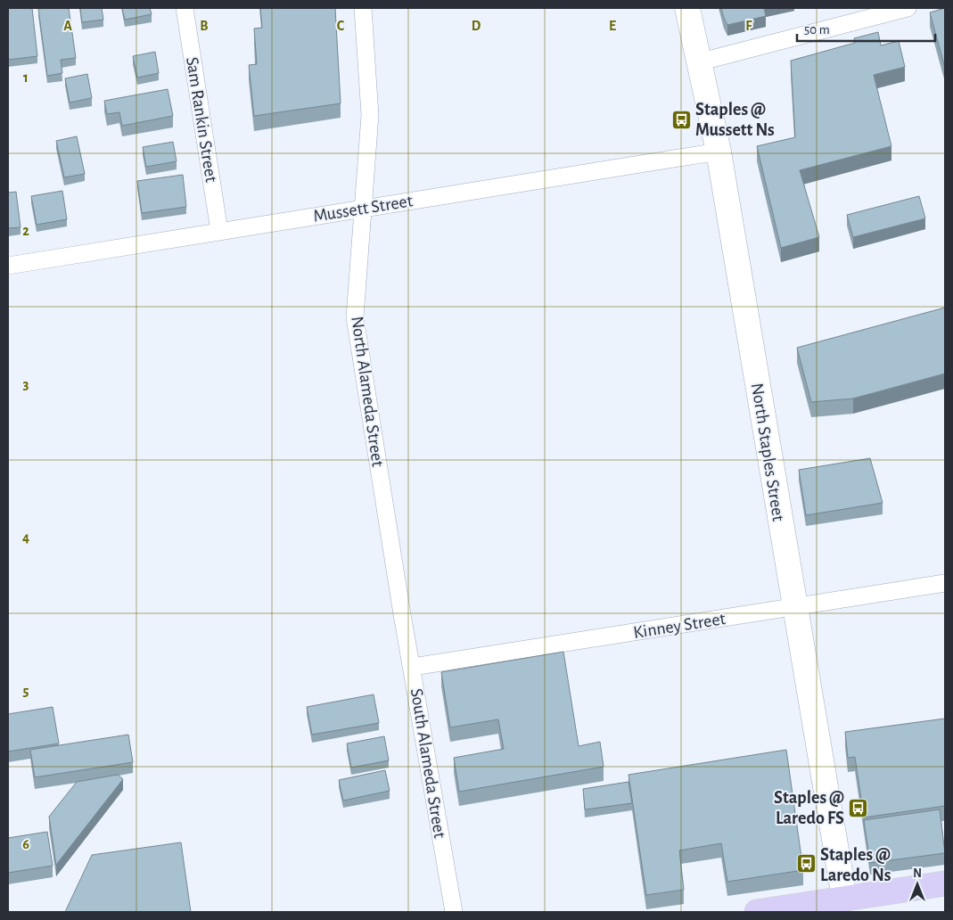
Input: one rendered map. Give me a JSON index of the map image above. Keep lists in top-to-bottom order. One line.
{"streets":{"main road":["North Staples Street"],"street":["Sam Rankin Street","Mussett Street","North Alameda Street","Kinney Street","South Alameda Street"]},"crossings":[["Sam Rankin Street","Mussett Street"],["Mussett Street","North Alameda Street"],["Mussett Street","North Staples Street"],["North Alameda Street","South Alameda Street"],["North Staples Street","Kinney Street"],["Kinney Street","South Alameda Street"]],"places":{"bus stop":["Staples @ Mussett Ns","Staples @ Laredo FS","Staples @ Laredo Ns"]},"scale_bar":"50 m","north":"top","grid":{"columns":["A","B","C","D","E","F"],"rows":["1","2","3","4","5","6"]}}
